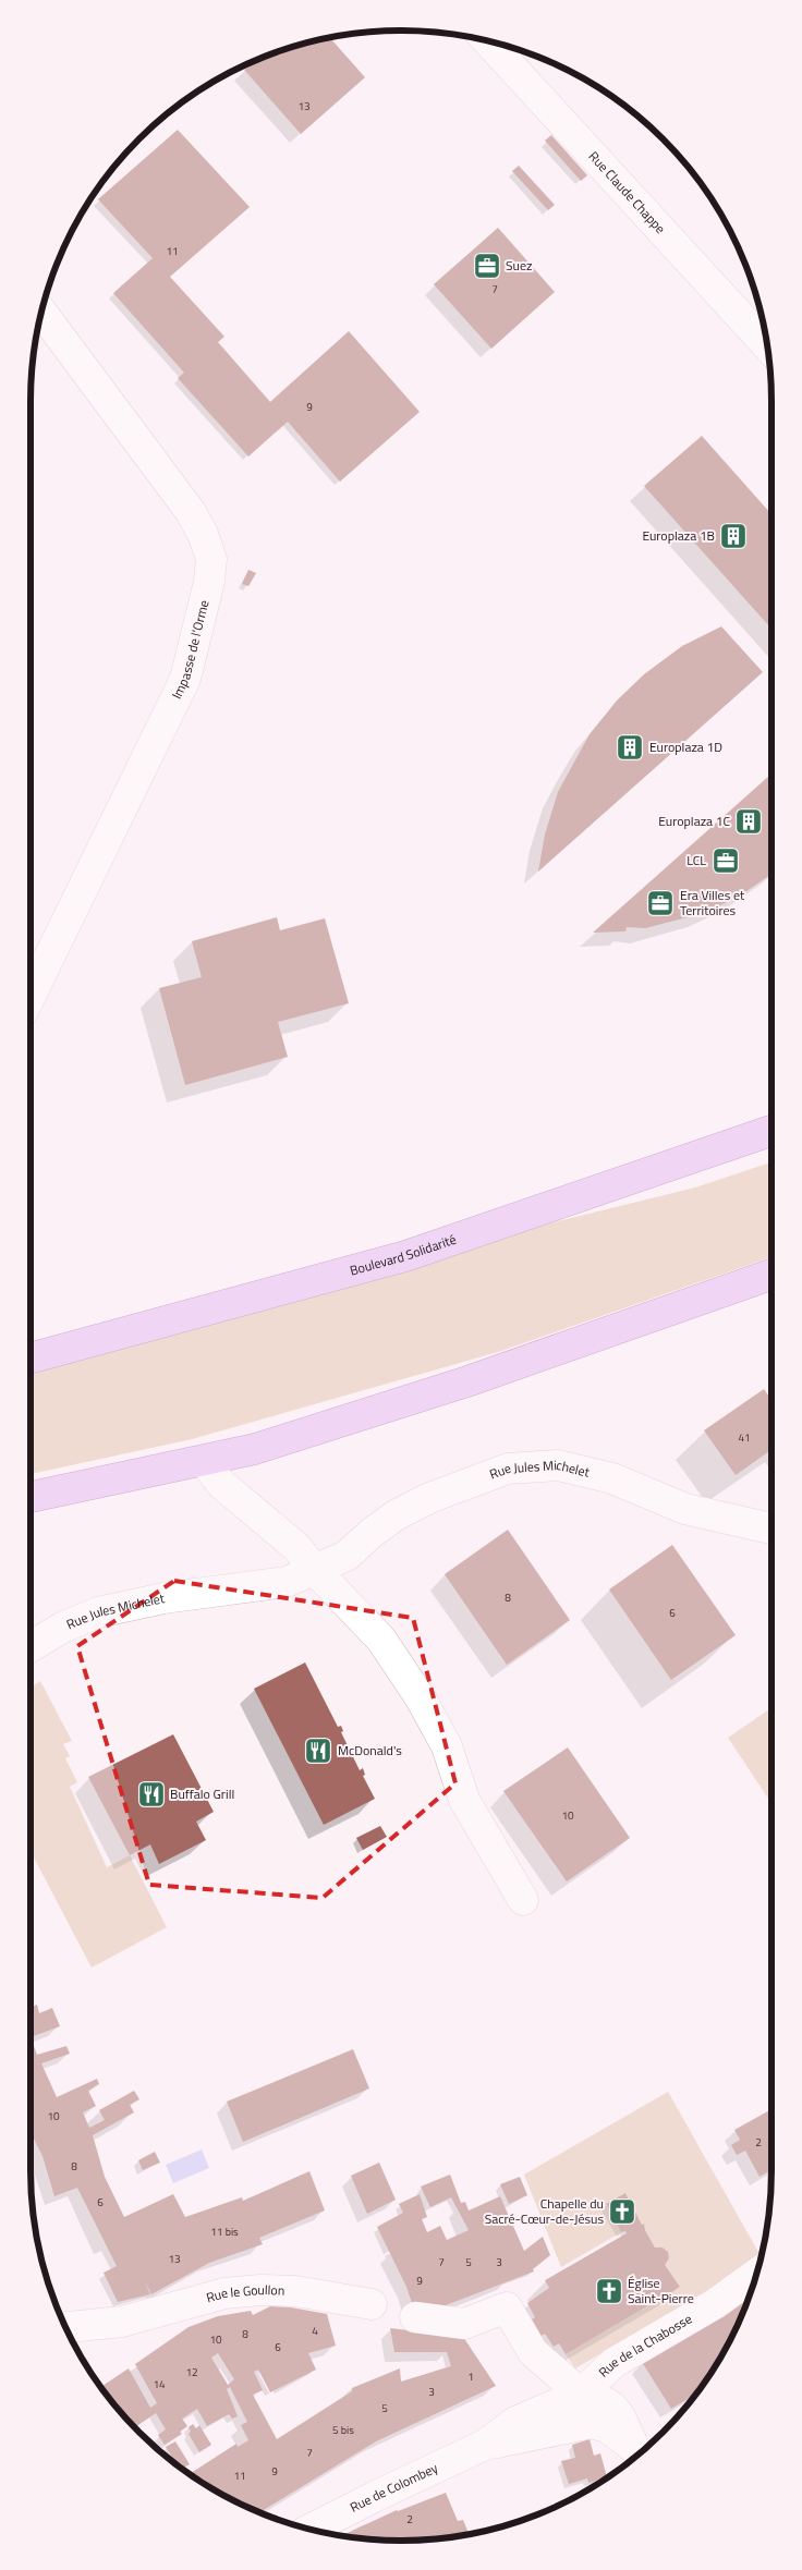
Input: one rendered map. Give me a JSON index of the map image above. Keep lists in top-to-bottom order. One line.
{"streets":{"main road":["Boulevard Solidarité"],"street":["Rue Claude Chappe","Impasse de l'Orme","Rue Jules Michelet","Rue le Goullon","Rue de la Chabosse","Rue de Colombey"]},"crossings":[["Rue de la Chabosse","Rue de Colombey"]],"places":{"office":["Suez","LCL","Era Villes et Territoires"],"building":["Europlaza 1B","Europlaza 1D","Europlaza 1C"],"restaurant":["McDonald's","Buffalo Grill"],"church":["Chapelle du Sacré-Cœur-de-Jésus","Église Saint-Pierre"]},"house_numbers":["13","11","7","9","41","8","6","10","10","2","8","6","11 bis","13","7","5","3","9","4","8","10","6","12","1","14","3","5","5 bis","7","9","11","2"]}
